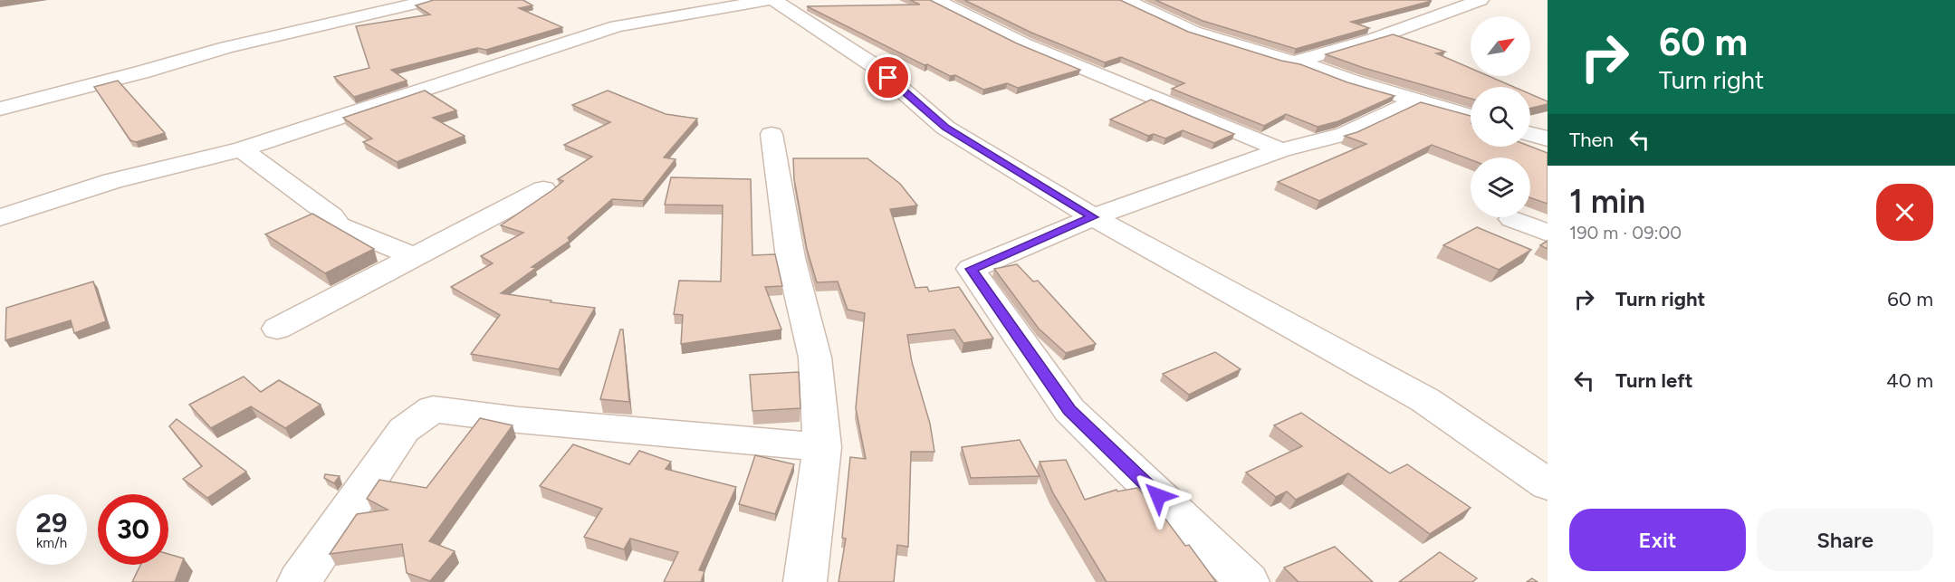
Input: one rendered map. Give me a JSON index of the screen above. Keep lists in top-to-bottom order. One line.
{"north":"top right","page":{"turn":["60 m","Turn right"],"then":"Then","heading":["1 min","190 m · 09:00"],"list":[{"name":"Turn right","value":"60 m"},{"name":"Turn left","value":"40 m"}],"speed":"29 km/h","limit":"30","buttons":["Exit","Share"]}}
